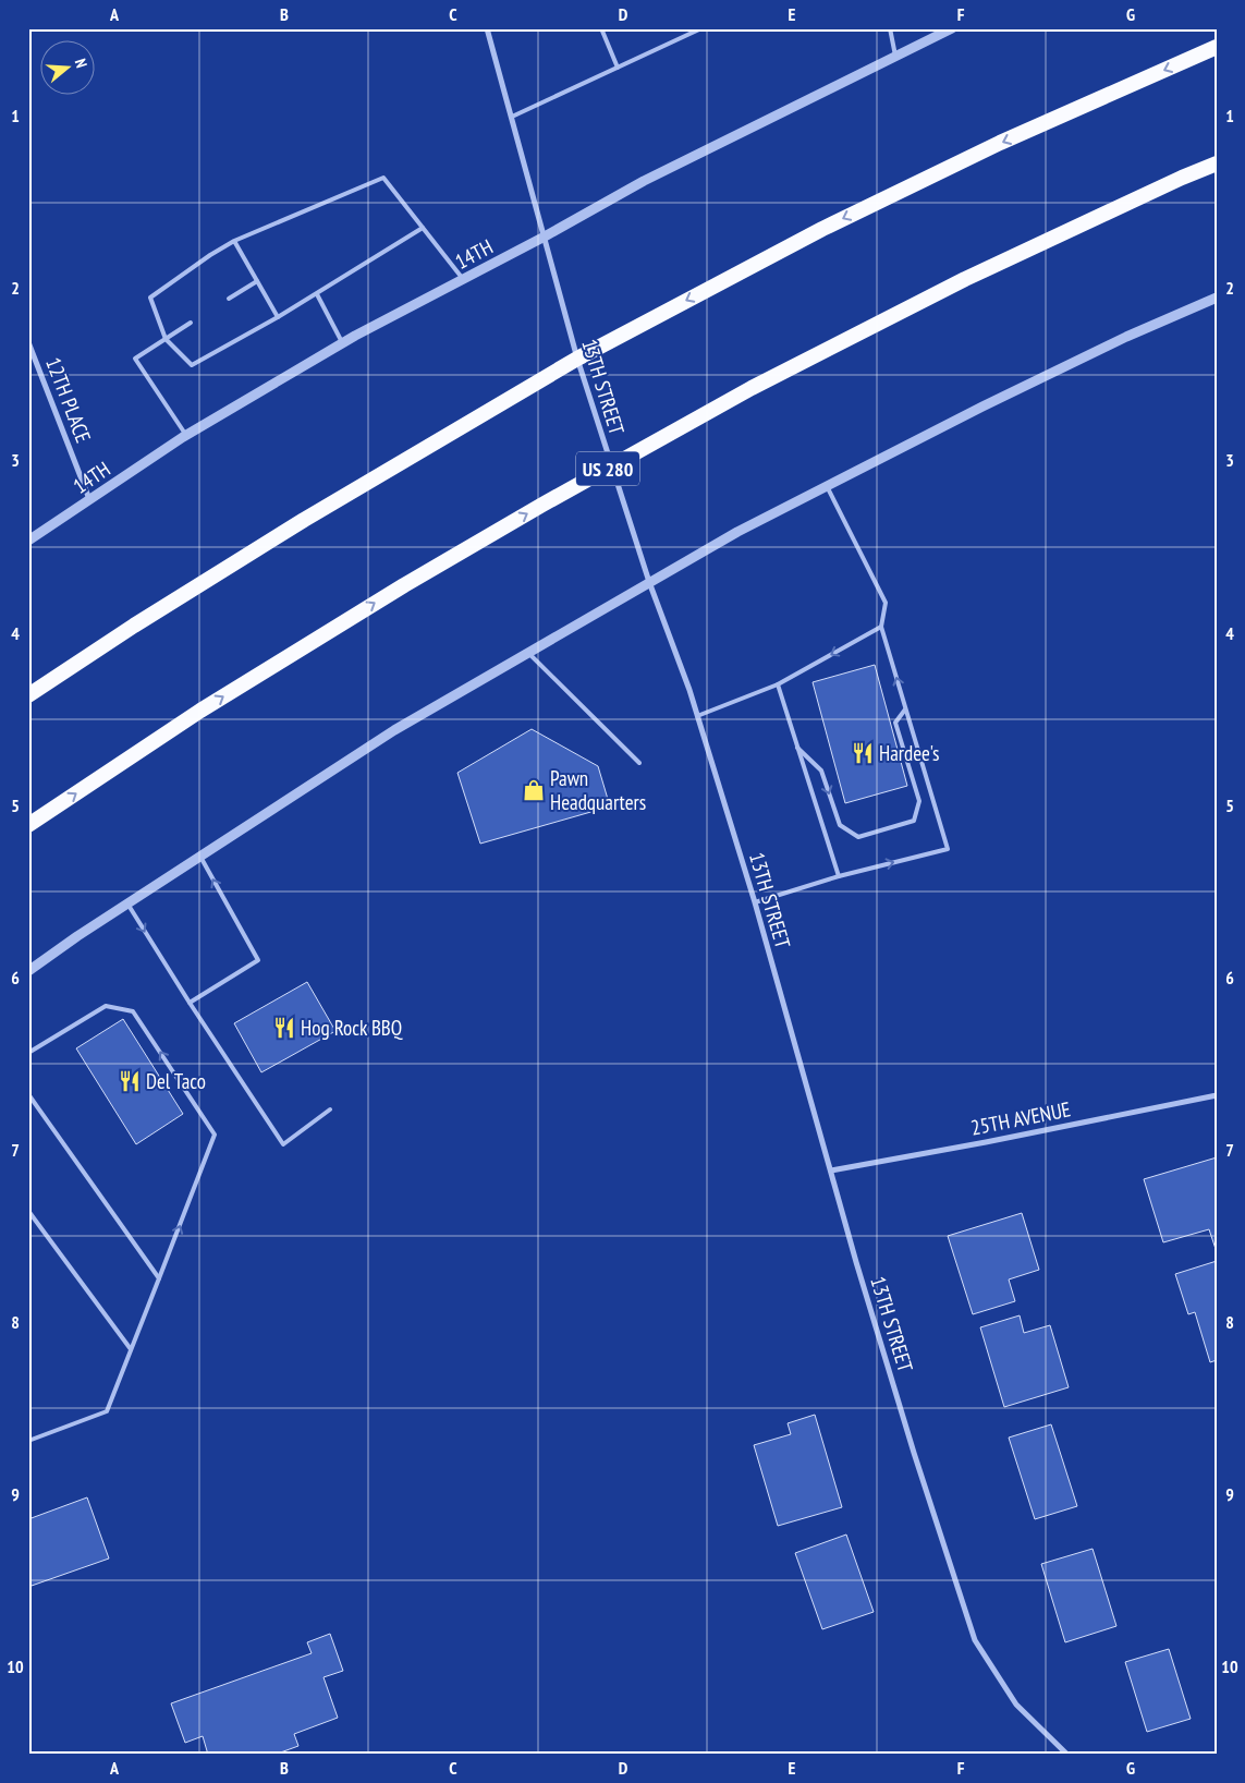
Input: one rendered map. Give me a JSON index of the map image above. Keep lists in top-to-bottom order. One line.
{"streets":{"highway":["US 280"],"street":["14TH","13TH STREET","12TH PLACE","25TH AVENUE"]},"crossings":[["14TH","13TH STREET"],["14TH","12TH PLACE"],["13TH STREET","US 280"],["13TH STREET","25TH AVENUE"]],"places":{"restaurant":["Hardee's","Hog Rock BBQ","Del Taco"],"shop":["Pawn Headquarters"]},"north":"right","grid":{"columns":["A","B","C","D","E","F","G"],"rows":["1","2","3","4","5","6","7","8","9","10"]}}
